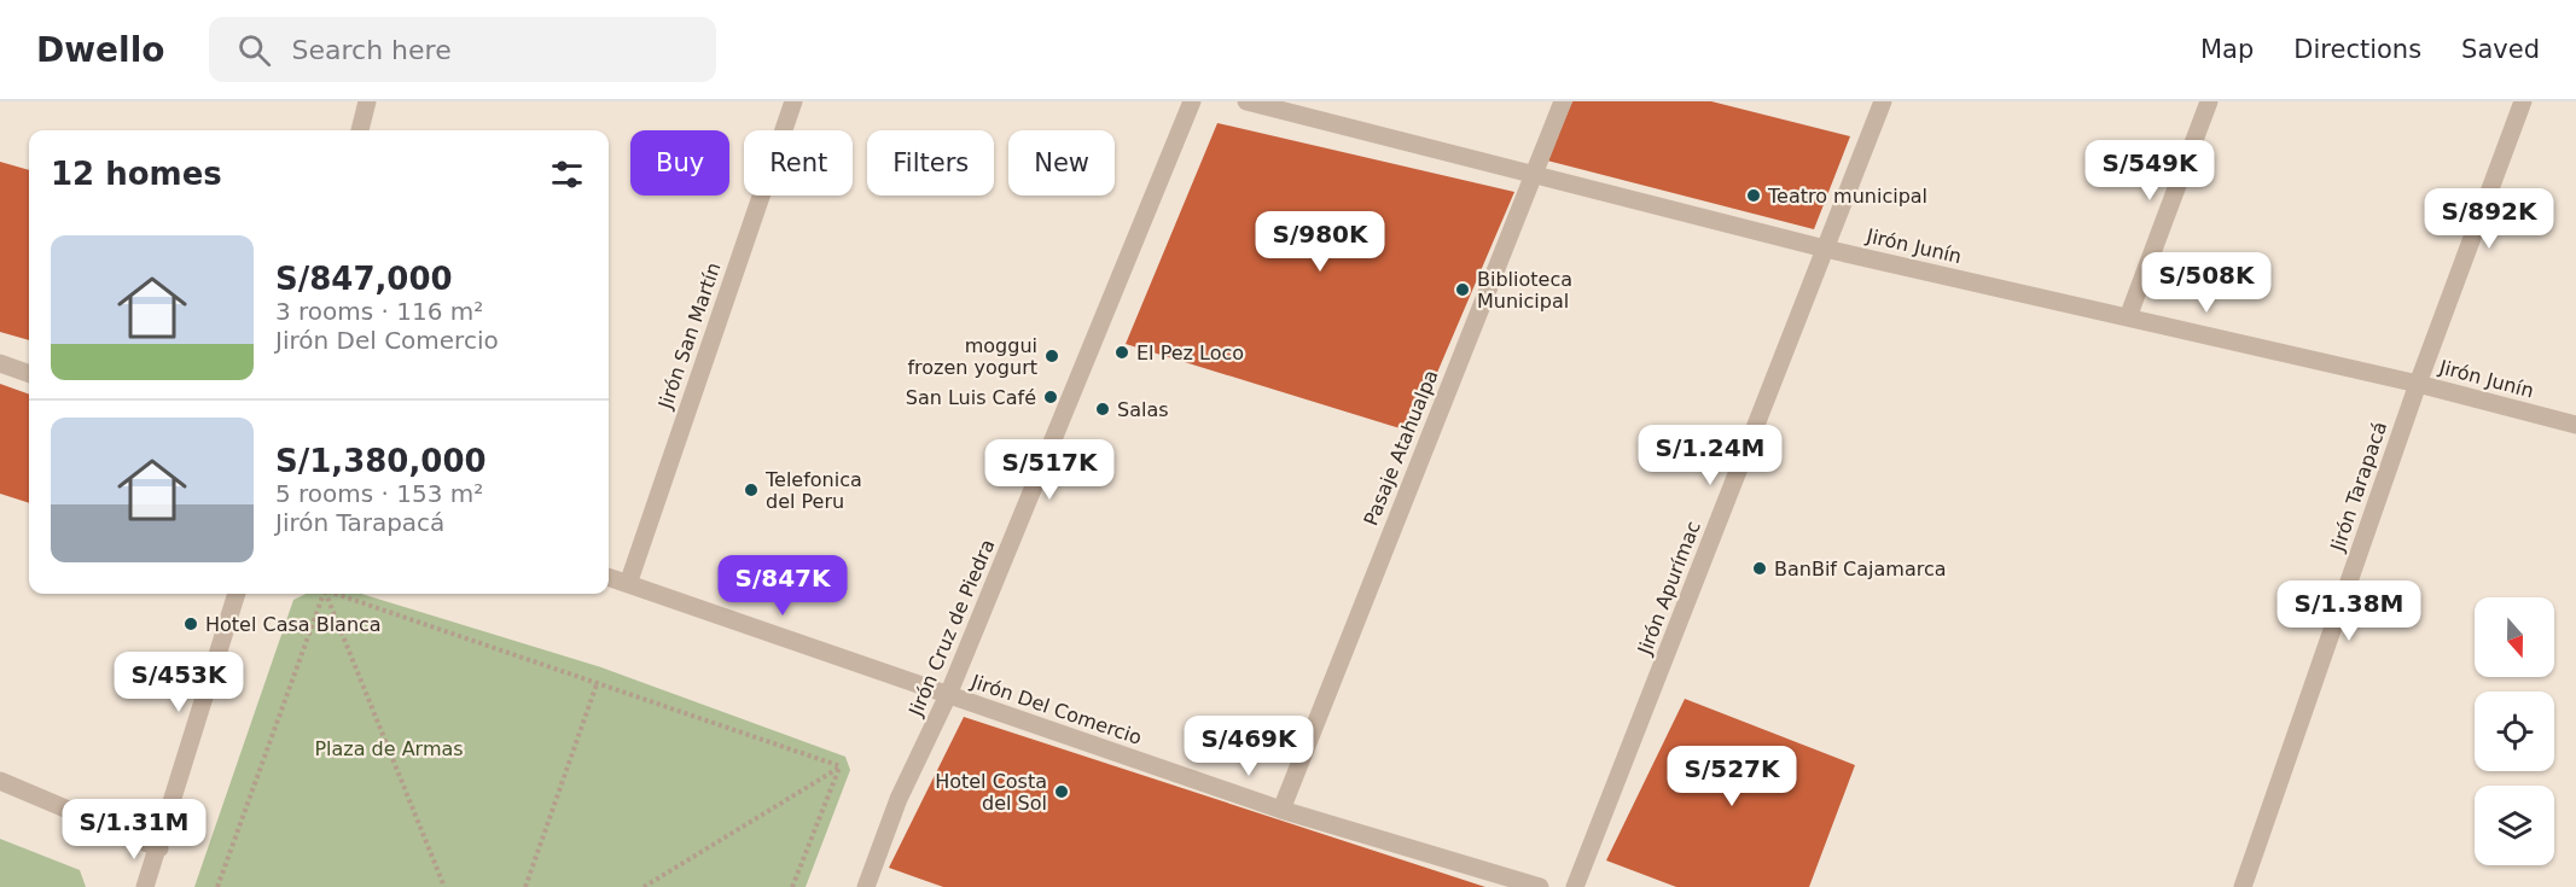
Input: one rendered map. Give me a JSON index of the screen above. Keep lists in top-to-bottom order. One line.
{"streets":{"street":["Jirón Junín","Jirón San Martín","Pasaje Atahualpa","Jirón Tarapacá","Jirón Apurímac","Jirón Cruz de Piedra","Jirón Del Comercio"]},"crossings":[["Jirón Junín","Pasaje Atahualpa"],["Jirón Junín","Jirón Tarapacá"],["Jirón Junín","Jirón Apurímac"],["Jirón San Martín","Jirón Del Comercio"],["Pasaje Atahualpa","Jirón Del Comercio"],["Jirón Cruz de Piedra","Jirón Del Comercio"]],"parks":["Plaza de Armas"],"places":["Teatro municipal","Biblioteca Municipal","El Pez Loco","moggui frozen yogurt","San Luis Café","Salas","Telefonica del Peru","BanBif Cajamarca","Hotel Casa Blanca","Hotel Costa del Sol"],"north":"bottom","page":{"header":"Dwello","search":"Search here","nav":["Map","Directions","Saved"],"chip":["Buy","Rent","Filters","New"],"heading":"12 homes","price":["S/549K","S/892K","S/980K","S/508K","S/1.24M","S/517K","S/847K","S/1.38M","S/453K","S/469K","S/527K","S/1.31M"],"list":[{"name":"S/847,000","note":"3 rooms · 116 m² · Jirón Del Comercio"},{"name":"S/1,380,000","note":"5 rooms · 153 m² · Jirón Tarapacá"}]}}
